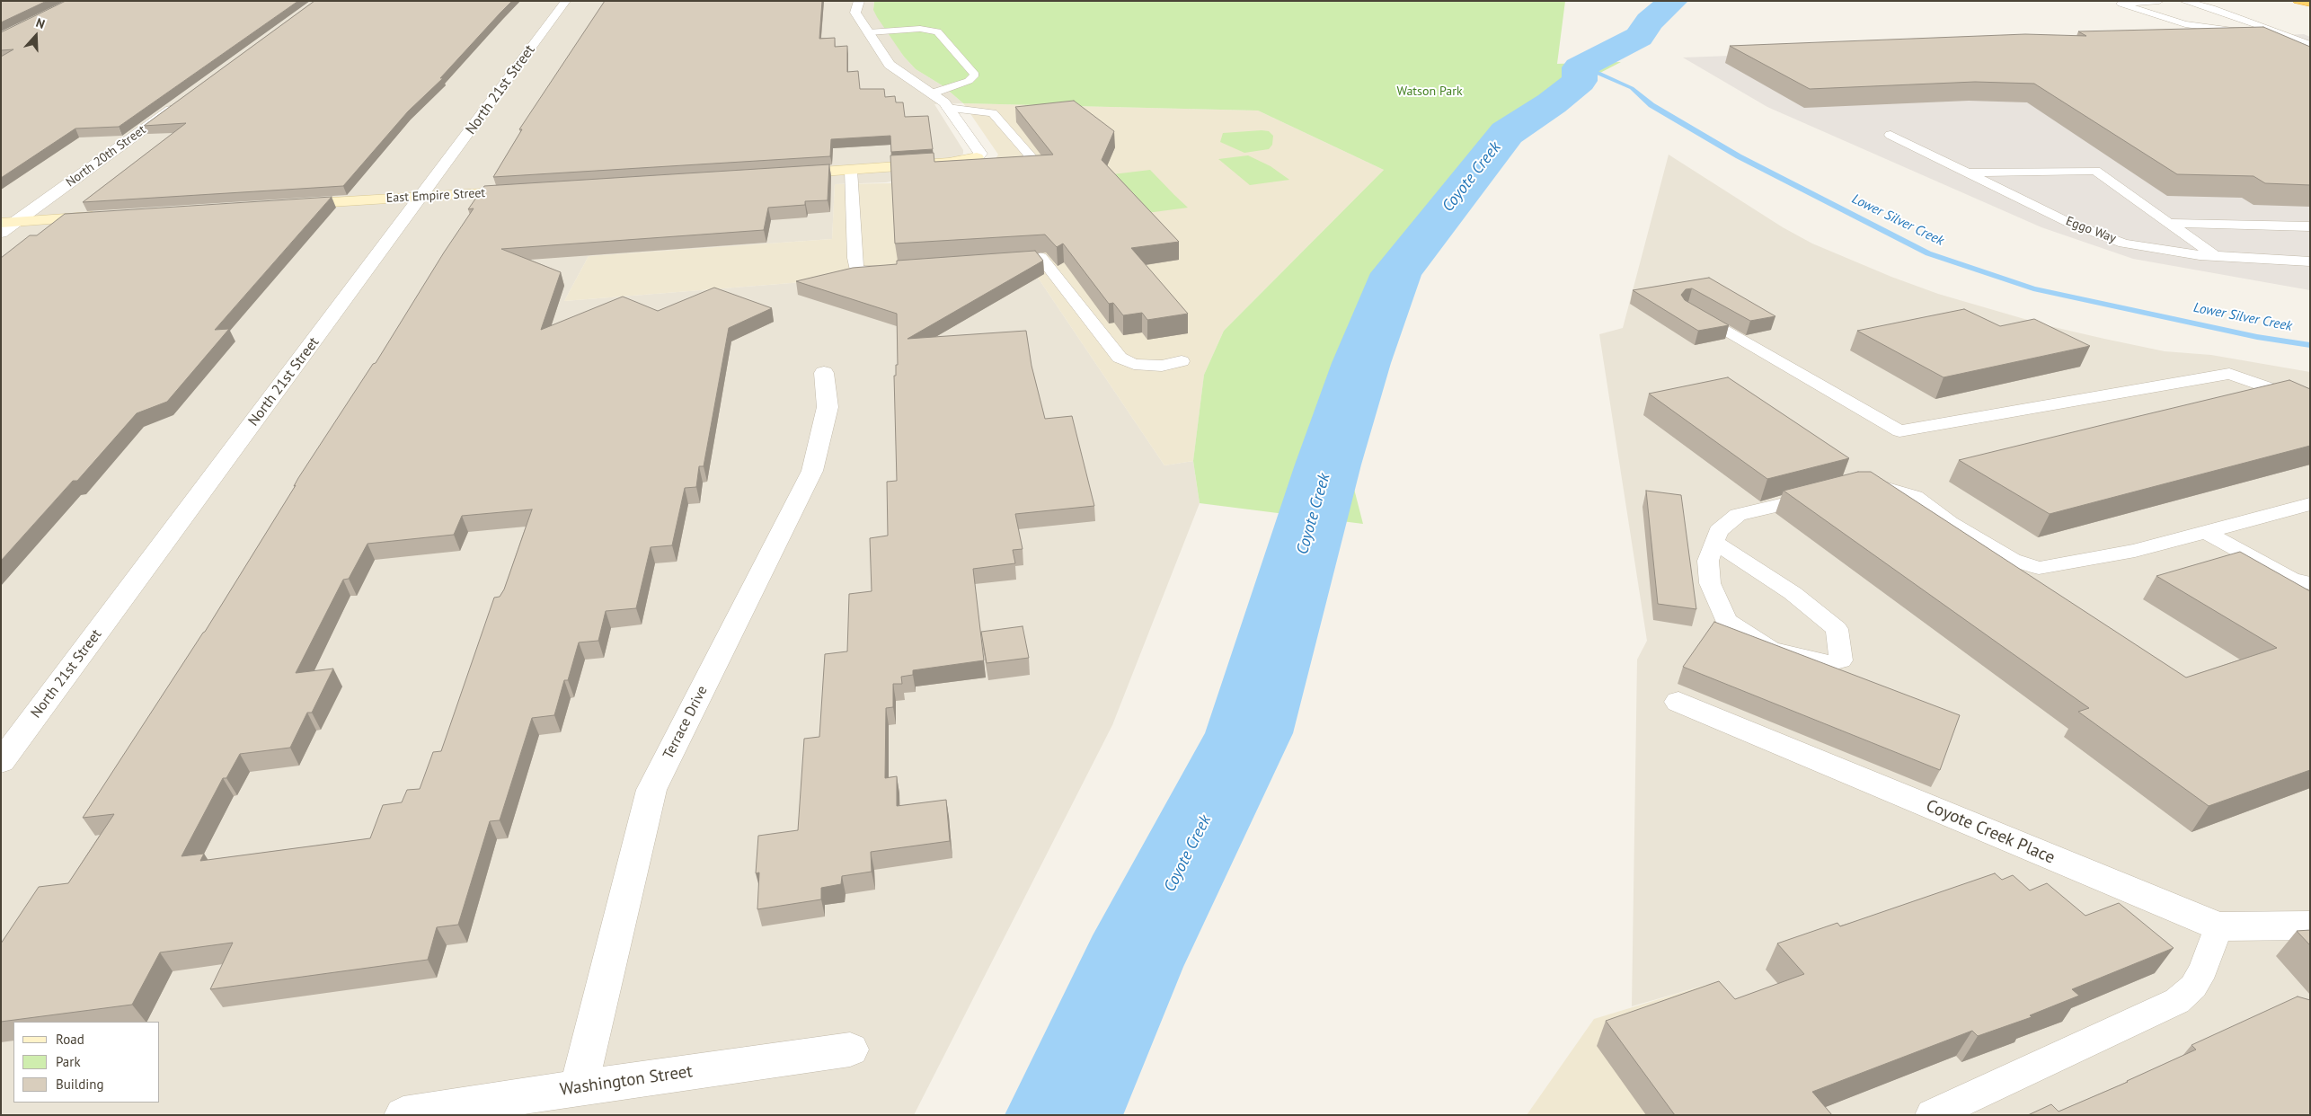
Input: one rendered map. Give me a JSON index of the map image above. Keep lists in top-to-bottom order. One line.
{"streets":{"street":["North 21st Street","North 20th Street","East Empire Street","Terrace Drive","Coyote Creek Place","Washington Street"],"lane":["Eggo Way"]},"crossings":[["North 21st Street","East Empire Street"],["Terrace Drive","Washington Street"]],"water":["Coyote Creek","Lower Silver Creek"],"parks":["Watson Park"],"legend":["Road","Park","Building"],"north":"top"}
